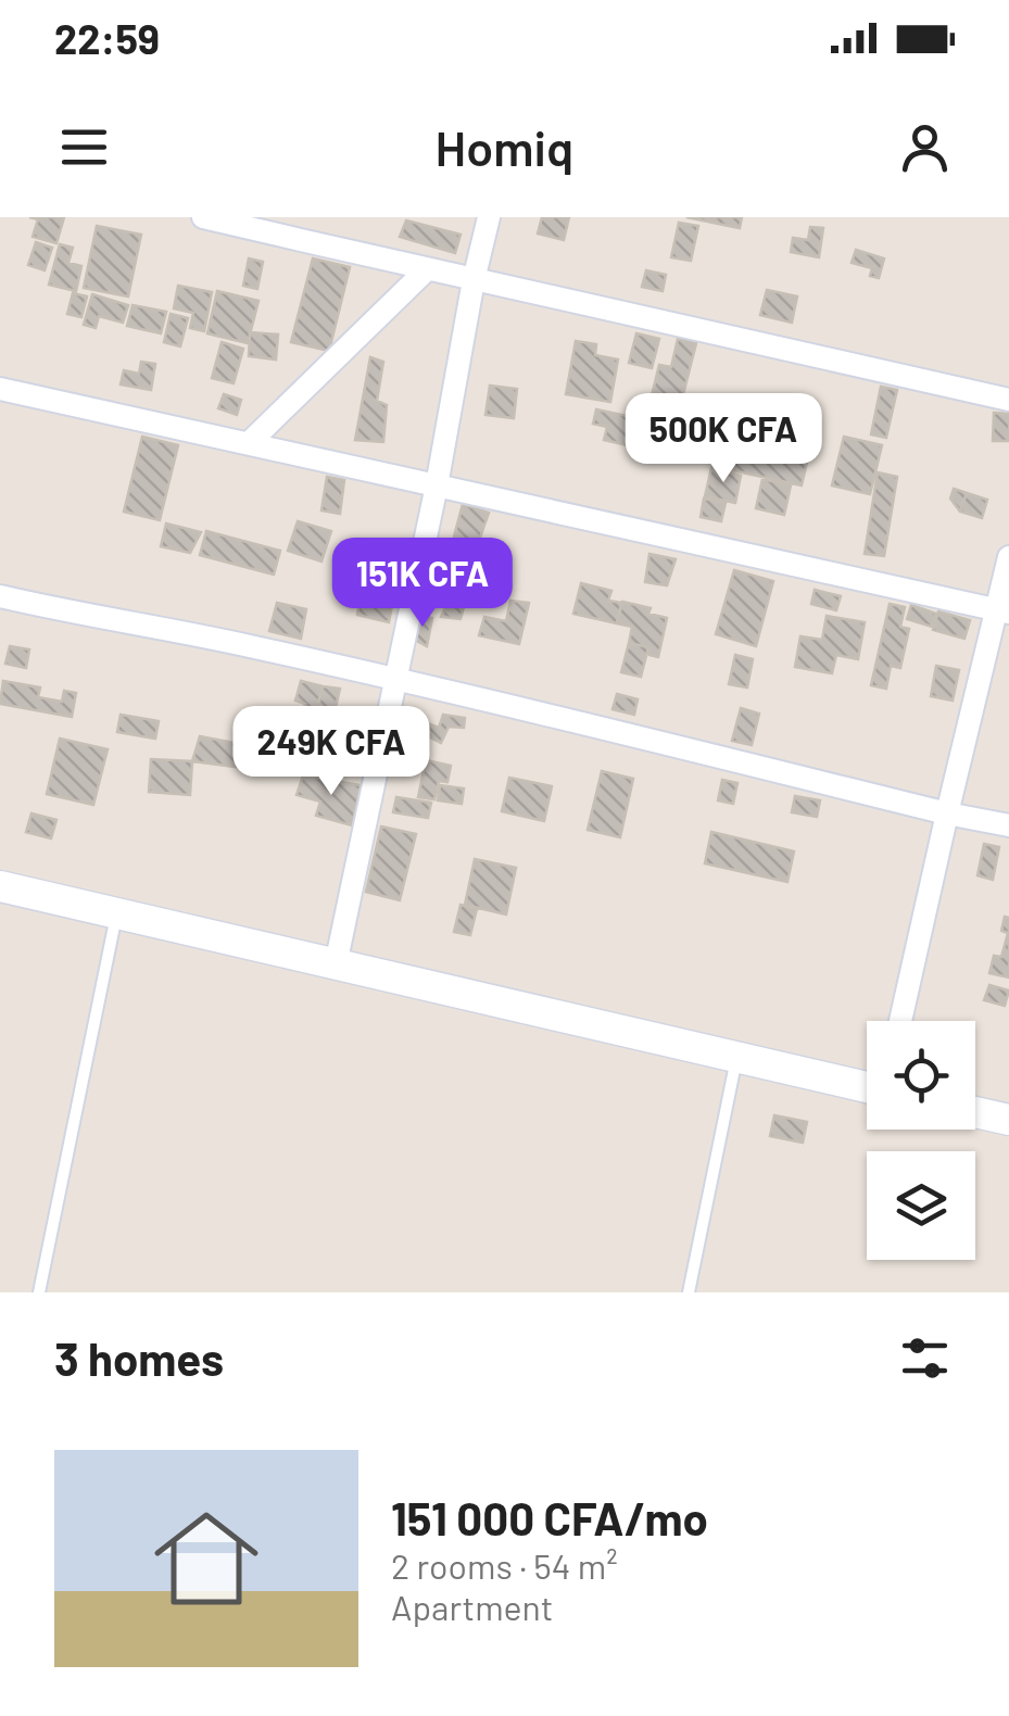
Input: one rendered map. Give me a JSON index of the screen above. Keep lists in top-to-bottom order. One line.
{"page":{"status":"22:59","header":"Homiq","price":["500K CFA","151K CFA","249K CFA"],"heading":"3 homes","list":[{"name":"151 000 CFA/mo","note":"2 rooms · 54 m² · Apartment"}]}}
